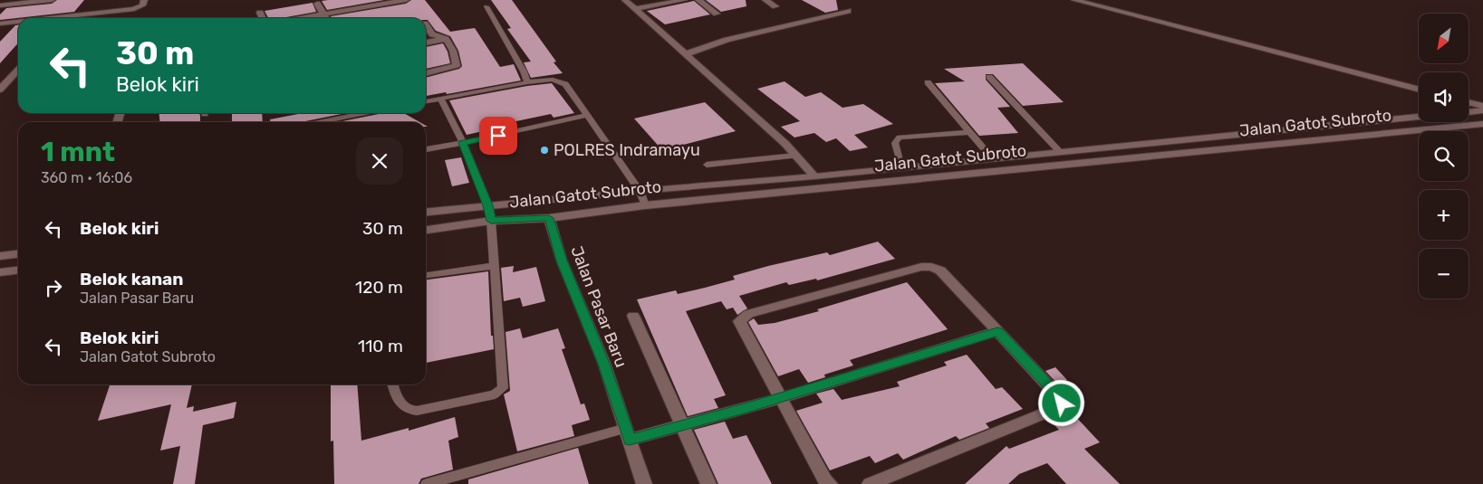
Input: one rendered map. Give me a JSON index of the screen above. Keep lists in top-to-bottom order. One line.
{"streets":{"street":["Jalan Gatot Subroto","Jalan Pasar Baru"]},"crossings":[["Jalan Gatot Subroto","Jalan Pasar Baru"]],"places":["POLRES Indramayu"],"north":"bottom left","page":{"map_buttons":["+","−"],"turn":["30 m","Belok kiri"],"heading":["1 mnt","360 m · 16:06"],"list":[{"name":"Belok kiri","value":"30 m"},{"name":"Belok kanan","note":"Jalan Pasar Baru","value":"120 m"},{"name":"Belok kiri","note":"Jalan Gatot Subroto","value":"110 m"}]}}
